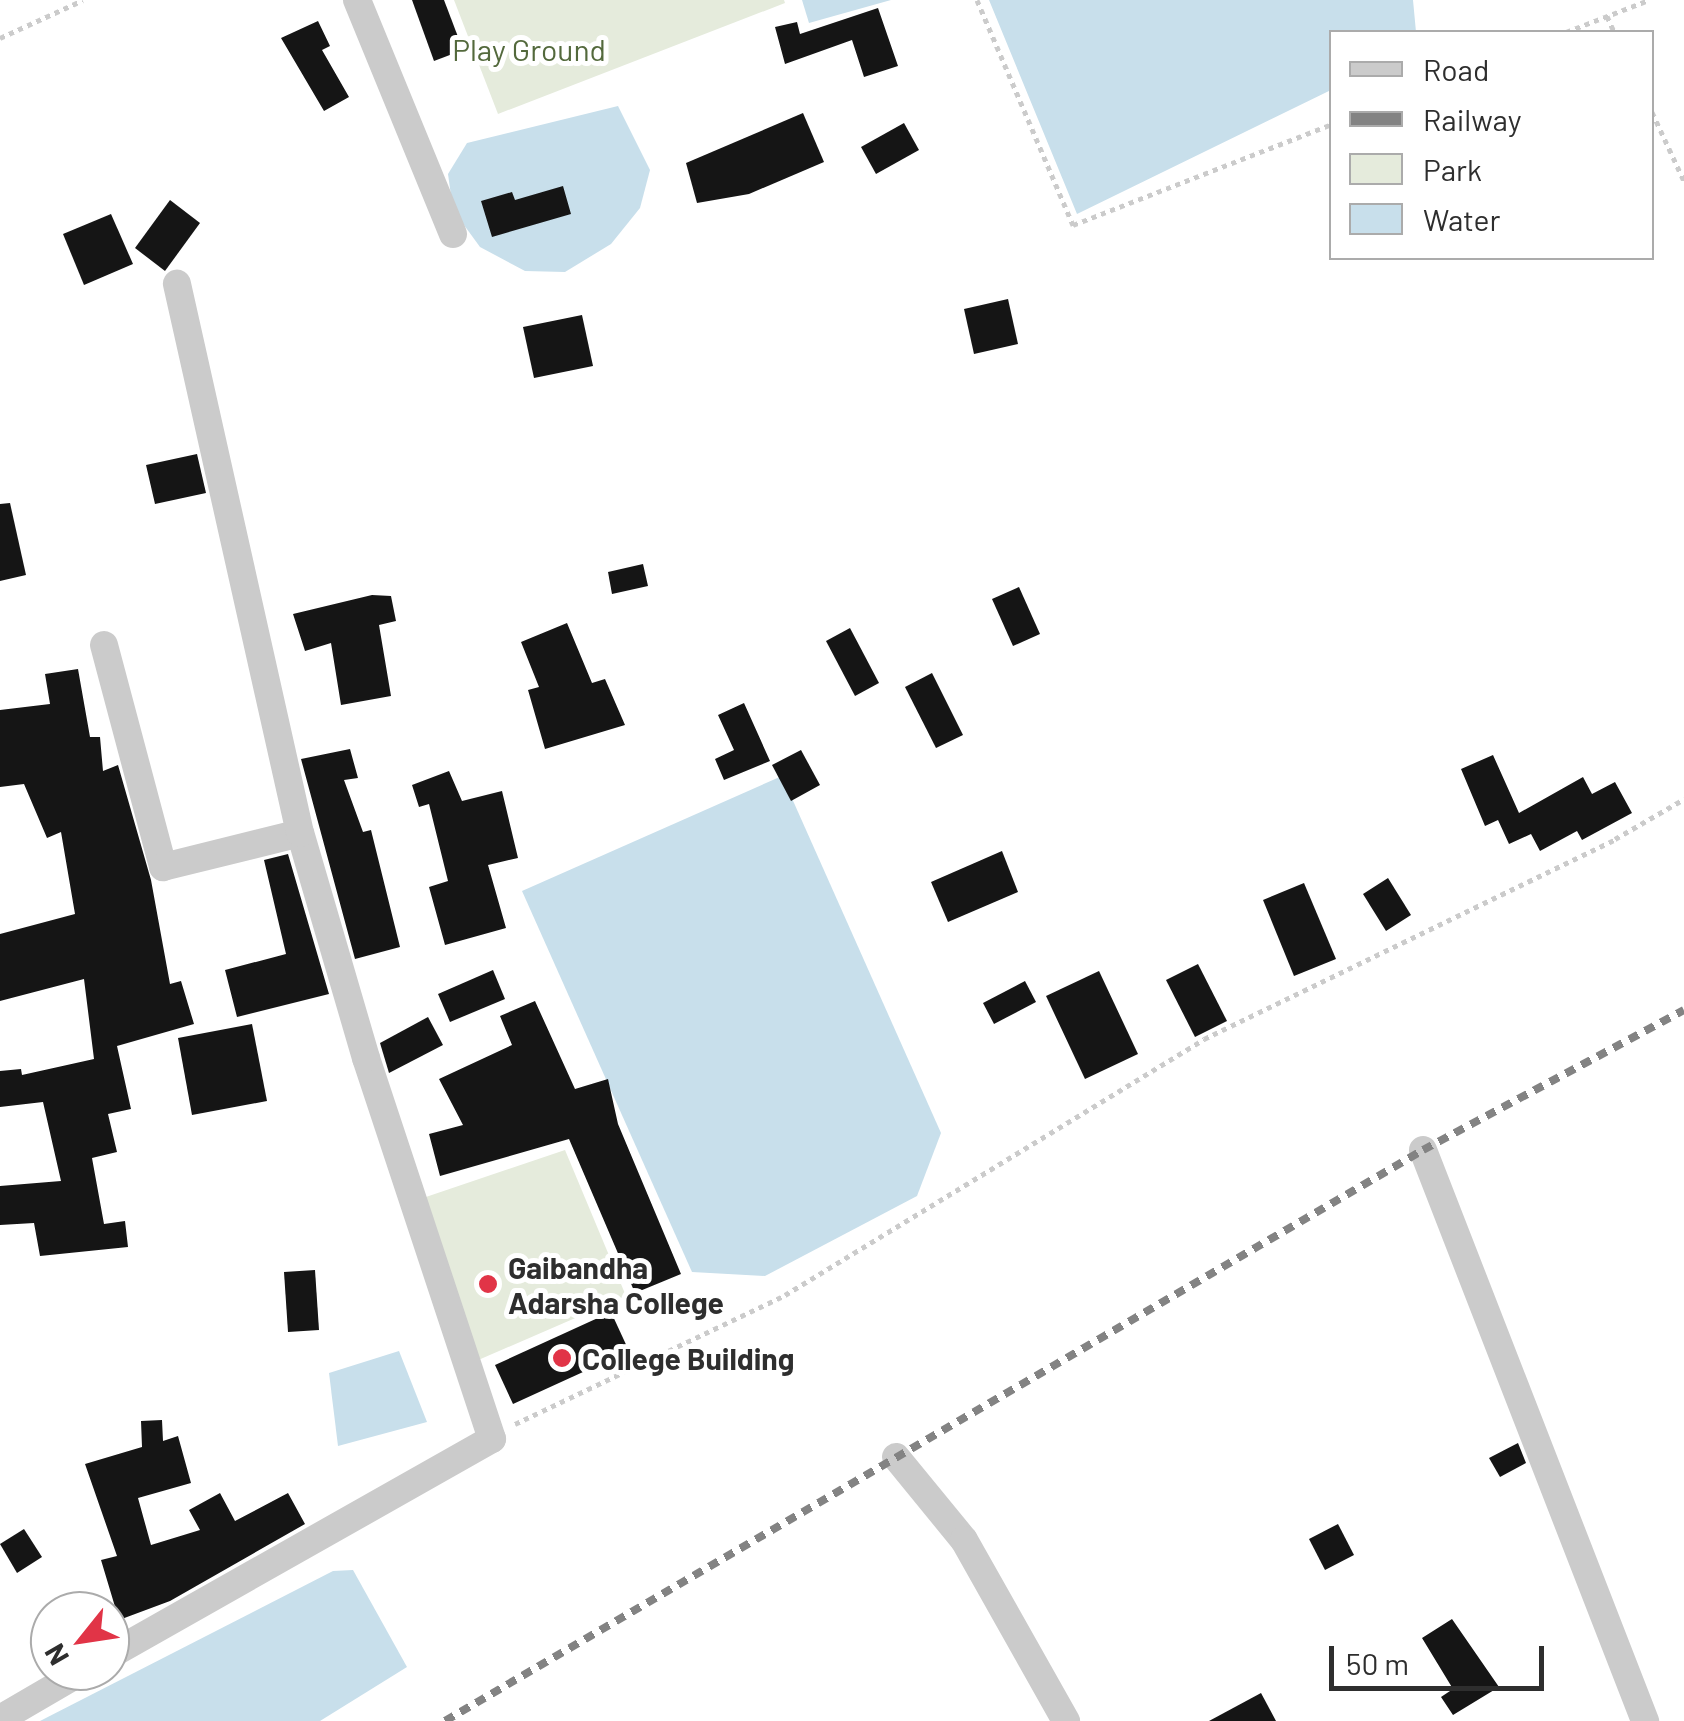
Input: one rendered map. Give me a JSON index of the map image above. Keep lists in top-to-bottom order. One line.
{"parks":["Play Ground"],"places":["Gaibandha Adarsha College","College Building"],"legend":["Road","Railway","Park","Water"],"scale_bar":"50 m","north":"bottom left"}
